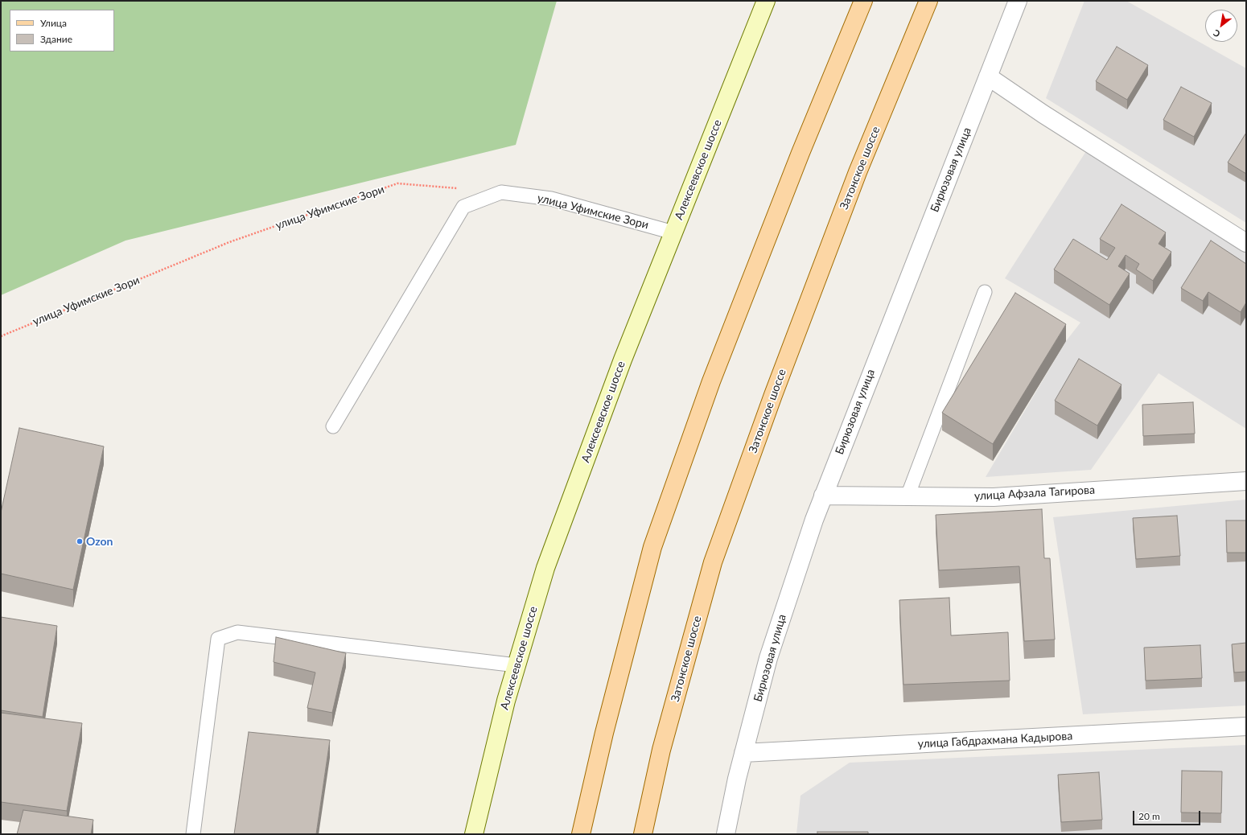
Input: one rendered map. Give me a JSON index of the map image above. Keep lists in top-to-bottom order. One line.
{"streets":{"main road":["Затонское шоссе","Алексеевское шоссе"],"street":["Бирюзовая улица","улица Афзала Тагирова","улица Габдрахмана Кадырова"],"lane":["улица Уфимские Зори"]},"crossings":[["Алексеевское шоссе","улица Уфимские Зори"],["Бирюзовая улица","улица Афзала Тагирова"],["Бирюзовая улица","улица Габдрахмана Кадырова"]],"places":["Ozon"],"legend":["Улица","Здание"],"scale_bar":"20 m","north":"bottom left"}
